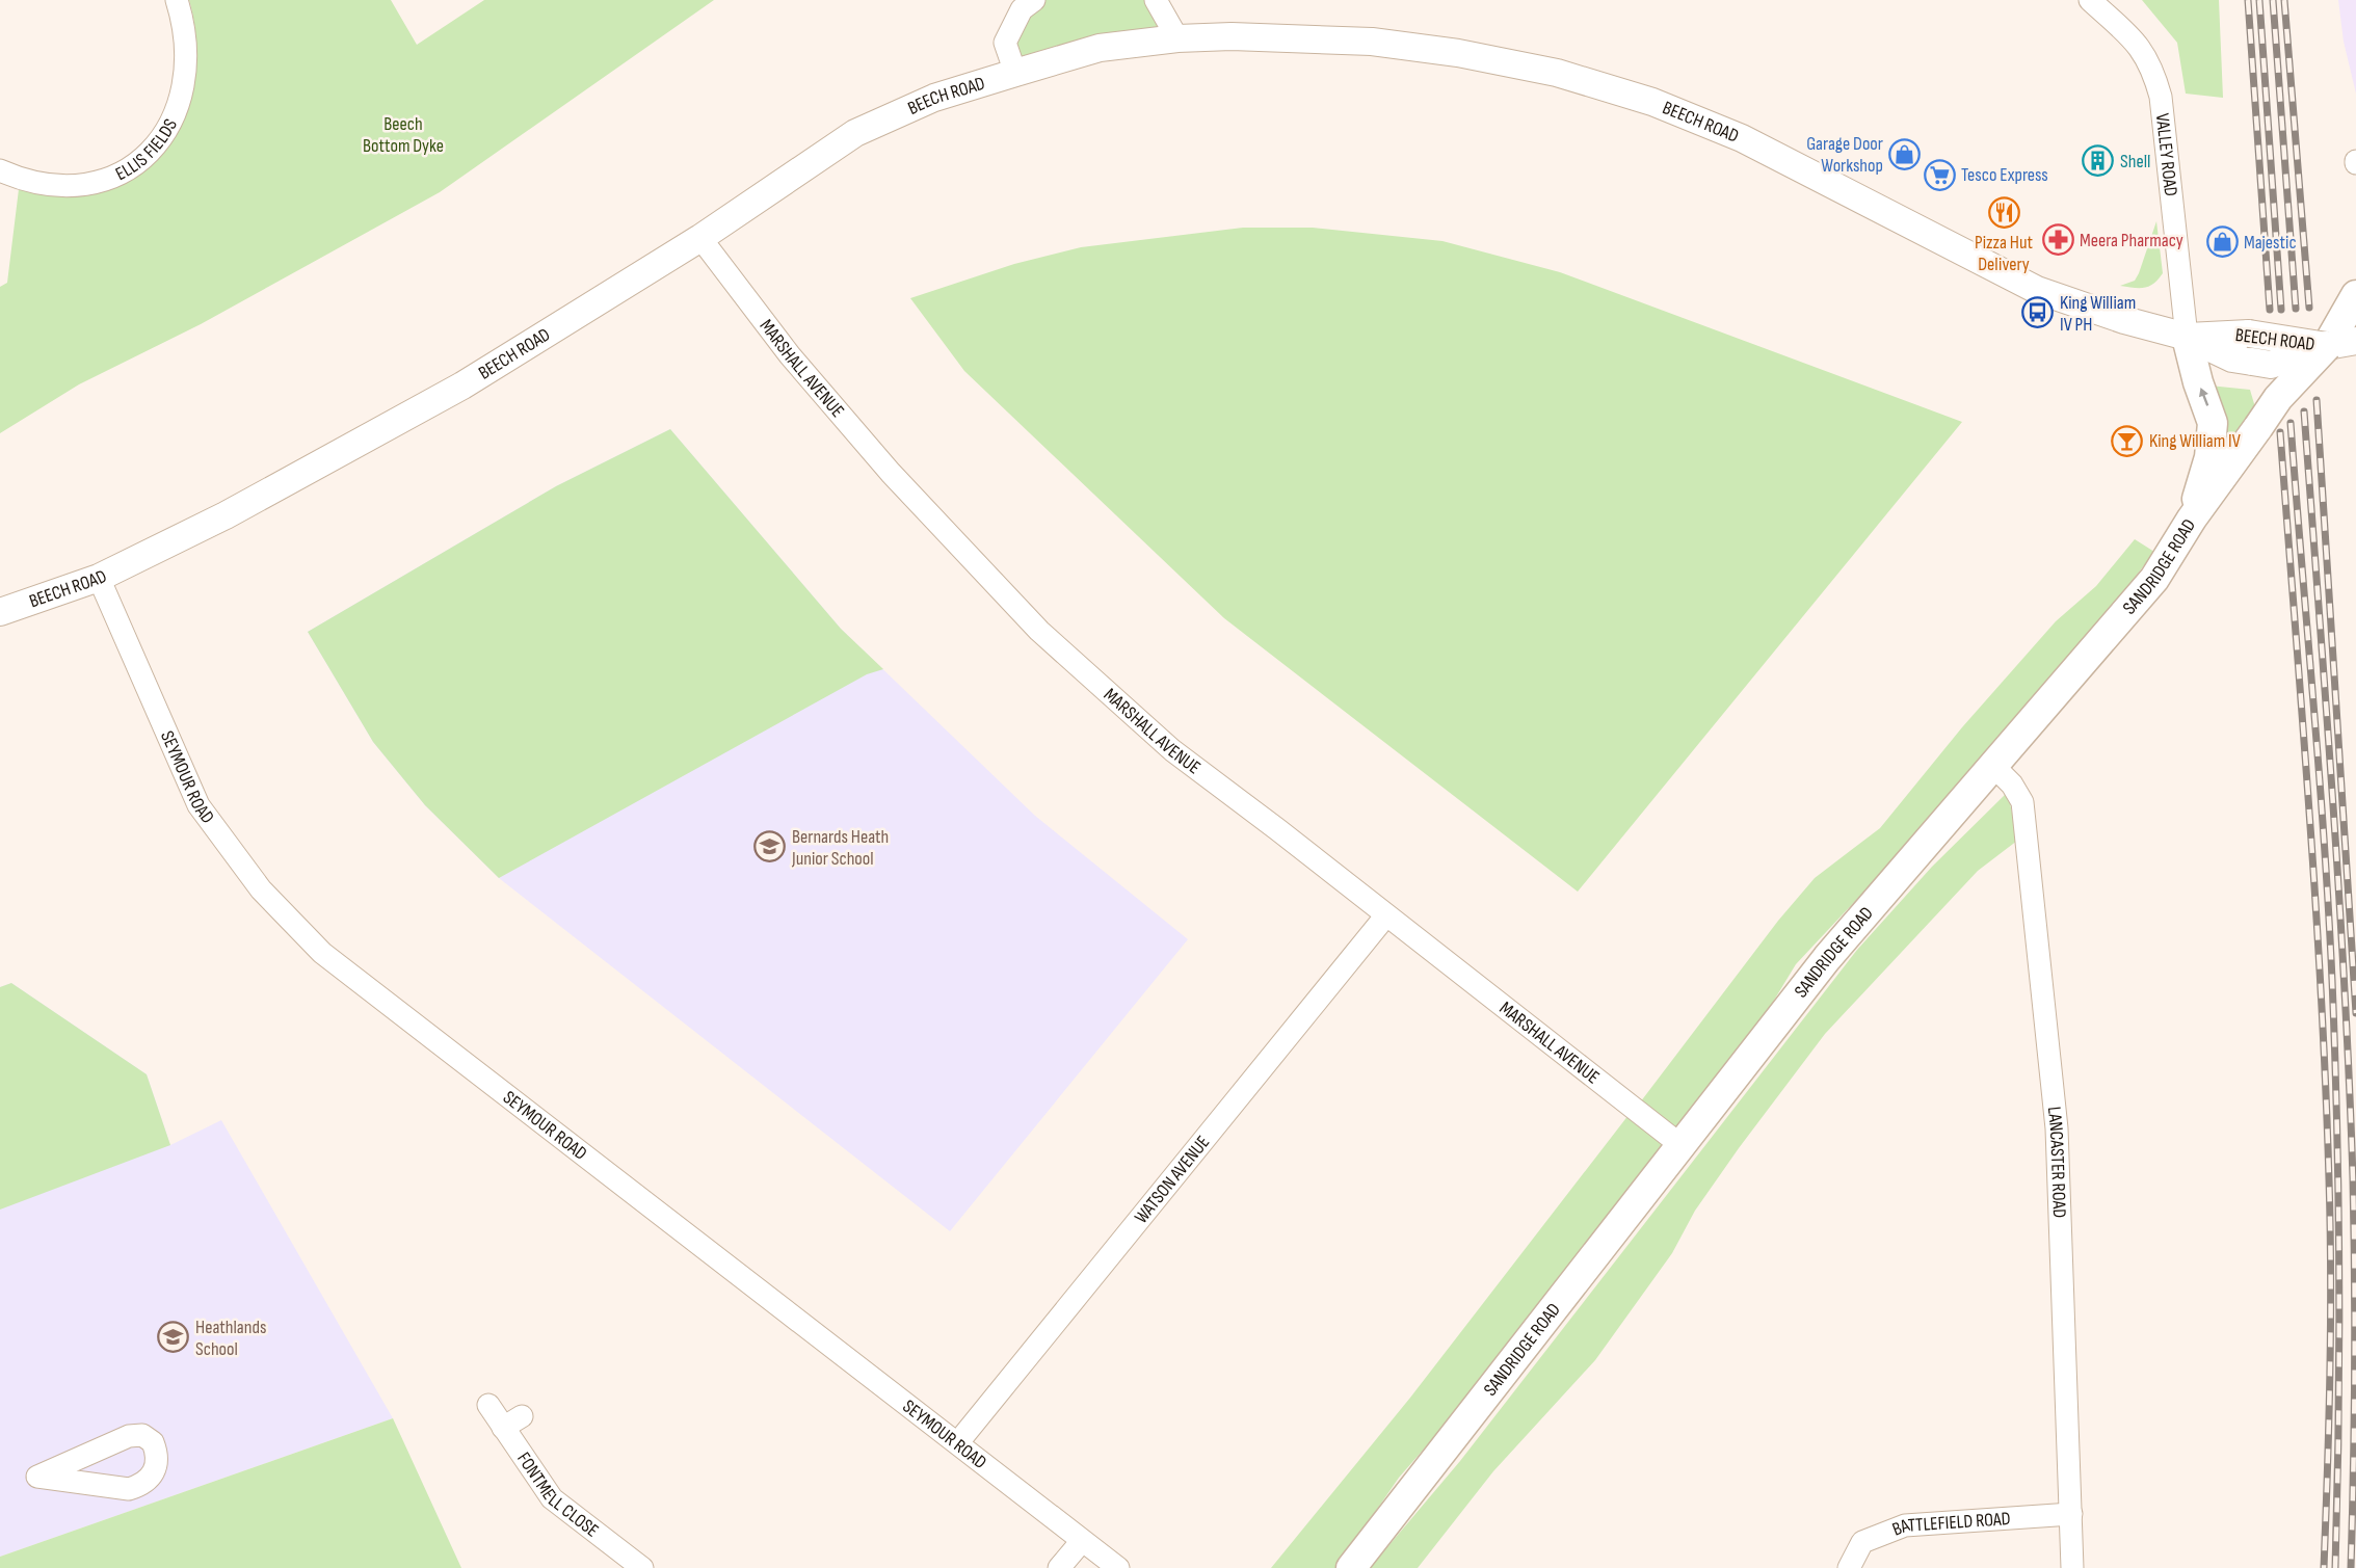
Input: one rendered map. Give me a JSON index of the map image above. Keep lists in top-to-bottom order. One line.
{"streets":{"main road":["SANDRIDGE ROAD"],"street":["BEECH ROAD","ELLIS FIELDS","VALLEY ROAD","MARSHALL AVENUE","SEYMOUR ROAD","LANCASTER ROAD","WATSON AVENUE","FONTMELL CLOSE","BATTLEFIELD ROAD"]},"crossings":[["BEECH ROAD","VALLEY ROAD"],["BEECH ROAD","MARSHALL AVENUE"],["BEECH ROAD","SANDRIDGE ROAD"],["BEECH ROAD","SEYMOUR ROAD"],["MARSHALL AVENUE","SANDRIDGE ROAD"],["MARSHALL AVENUE","WATSON AVENUE"],["SANDRIDGE ROAD","LANCASTER ROAD"],["SEYMOUR ROAD","WATSON AVENUE"],["LANCASTER ROAD","BATTLEFIELD ROAD"]],"parks":["Beech Bottom Dyke"],"places":{"shop":["Garage Door Workshop","Majestic"],"building":["Shell"],"supermarket":["Tesco Express"],"restaurant":["Pizza Hut Delivery"],"pharmacy":["Meera Pharmacy"],"bus stop":["King William IV PH"],"bar":["King William IV"],"school or university":["Bernards Heath Junior School","Heathlands School"]}}
